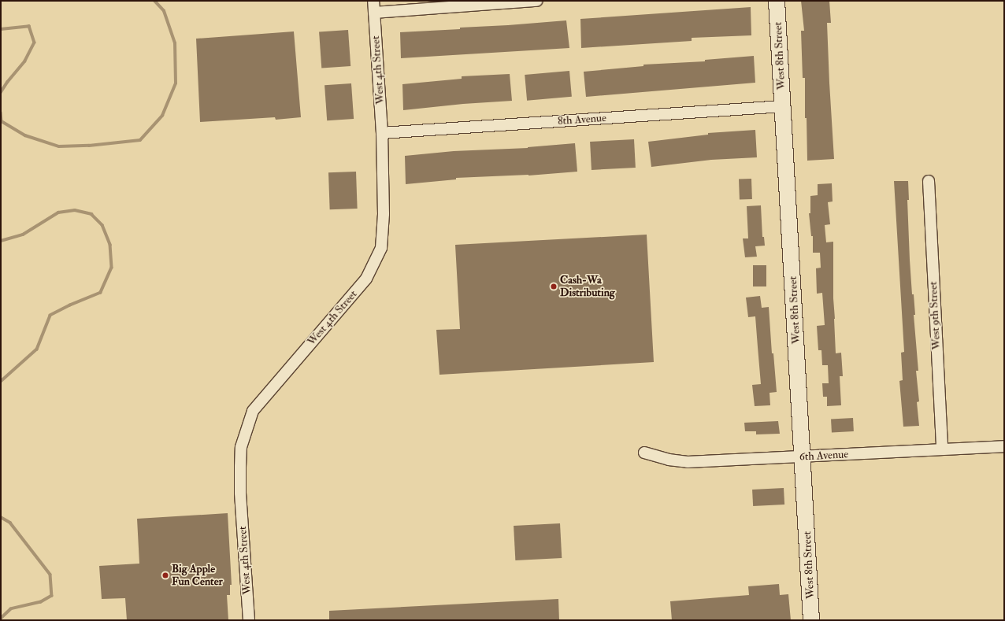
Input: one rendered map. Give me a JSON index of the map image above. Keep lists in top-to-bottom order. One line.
{"streets":{"street":["West 8th Street","West 4th Street","8th Avenue","West 9th Street","6th Avenue"]},"crossings":[["West 8th Street","8th Avenue"],["West 8th Street","6th Avenue"],["West 4th Street","8th Avenue"],["West 9th Street","6th Avenue"]],"places":["Cash-Wa Distributing","Big Apple Fun Center"]}
